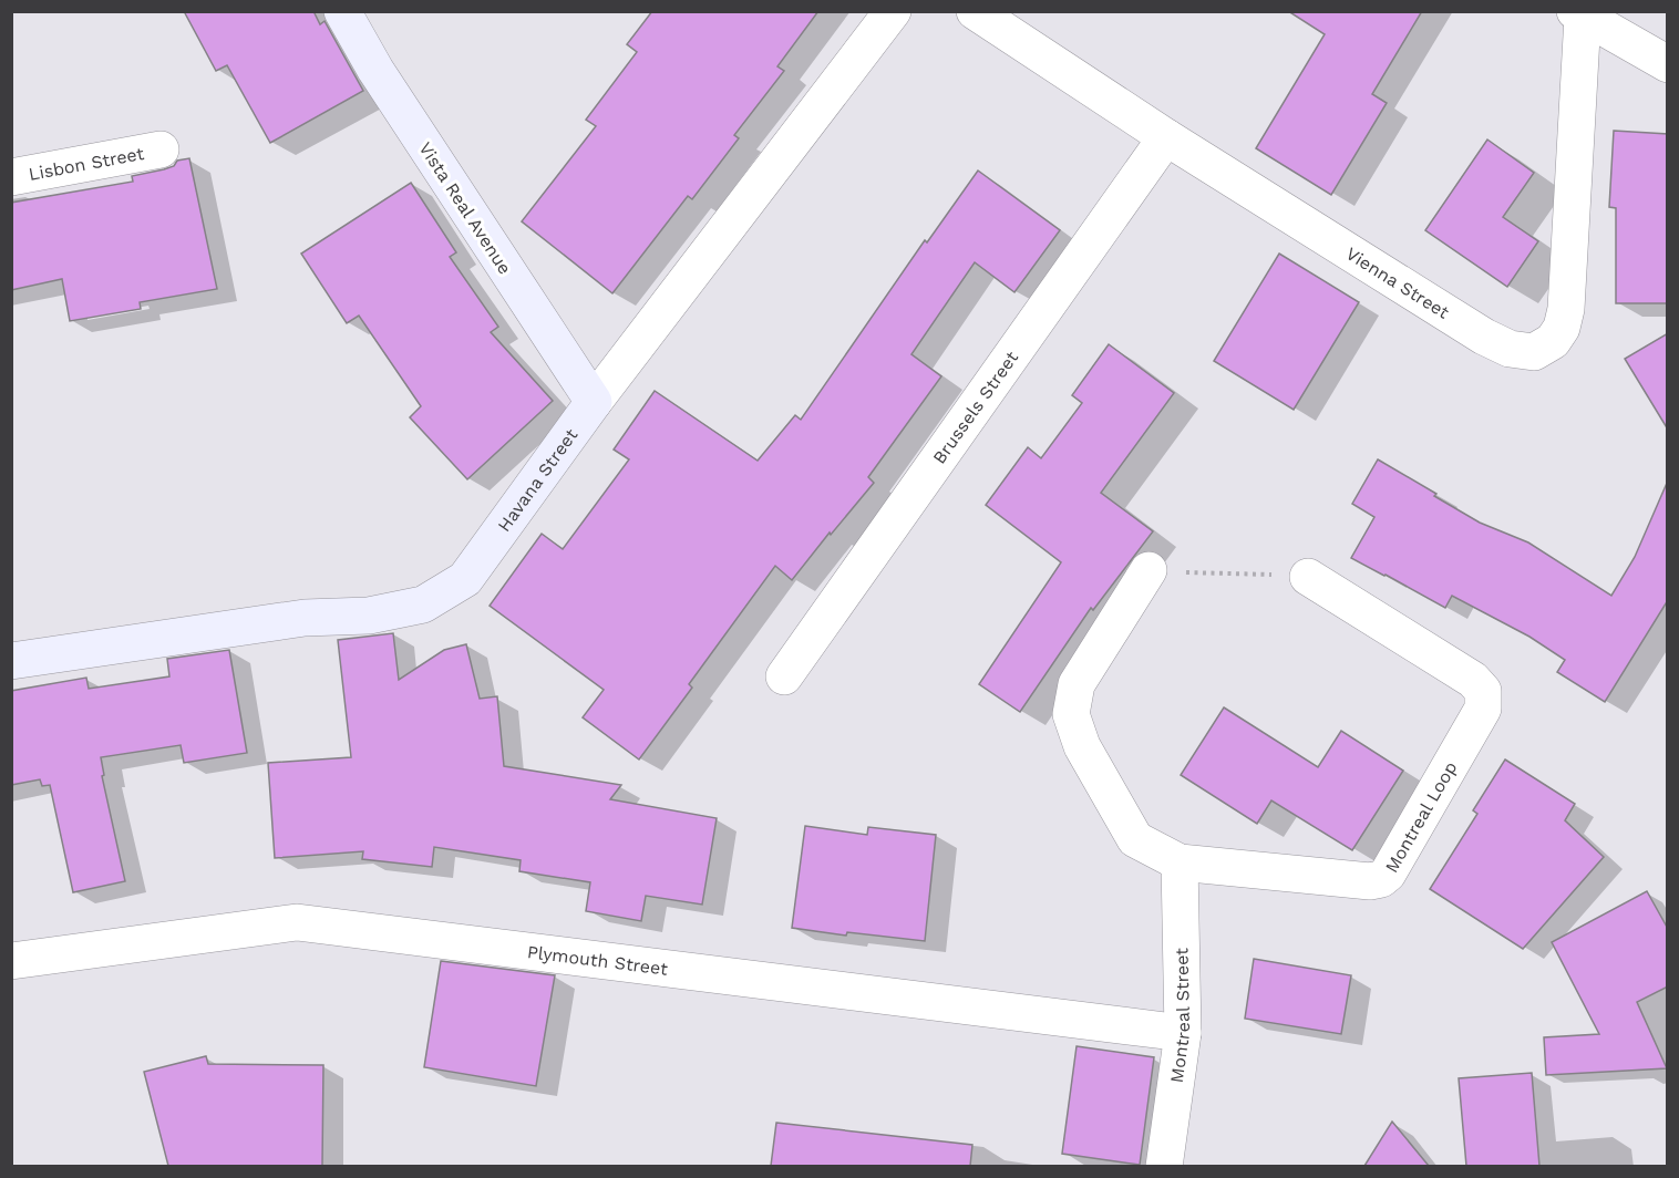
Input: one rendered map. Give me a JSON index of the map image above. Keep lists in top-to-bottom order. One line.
{"streets":{"street":["Lisbon Street","Vista Real Avenue","Vienna Street","Brussels Street","Havana Street","Montreal Loop","Plymouth Street","Montreal Street"]},"crossings":[["Vista Real Avenue","Havana Street"],["Vienna Street","Brussels Street"],["Montreal Loop","Montreal Street"],["Plymouth Street","Montreal Street"]]}
